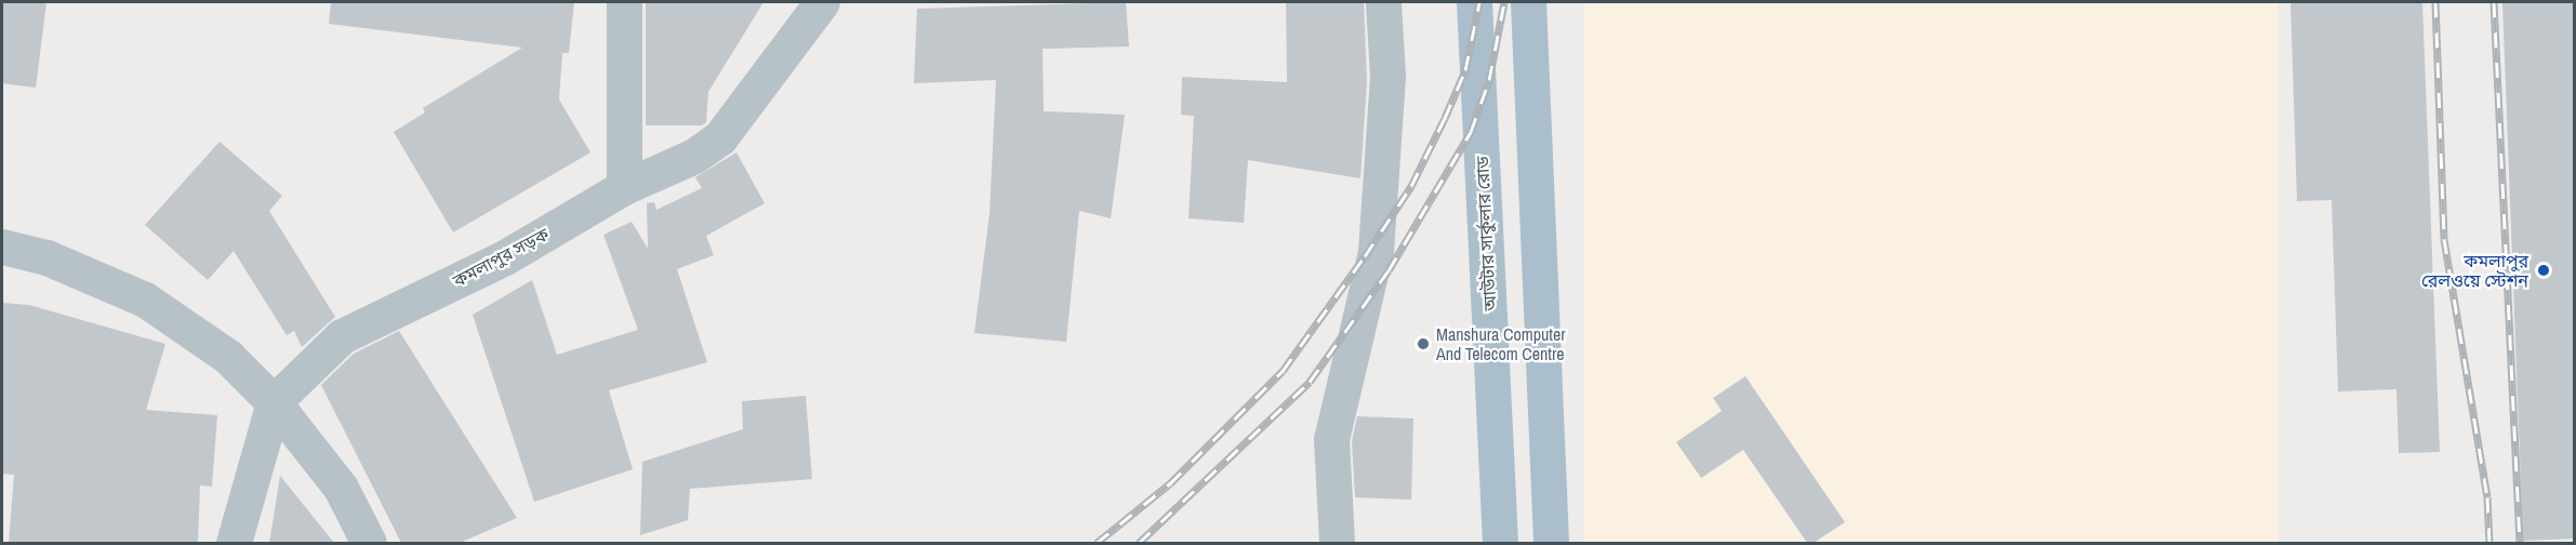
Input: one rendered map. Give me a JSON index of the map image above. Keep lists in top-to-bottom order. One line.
{"streets":{"main road":["আউটার সার্কুলার রোড"],"street":["কমলাপুর সড়ক"]},"places":["কমলাপুর রেলওয়ে স্টেশন","Manshura Computer And Telecom Centre"]}
